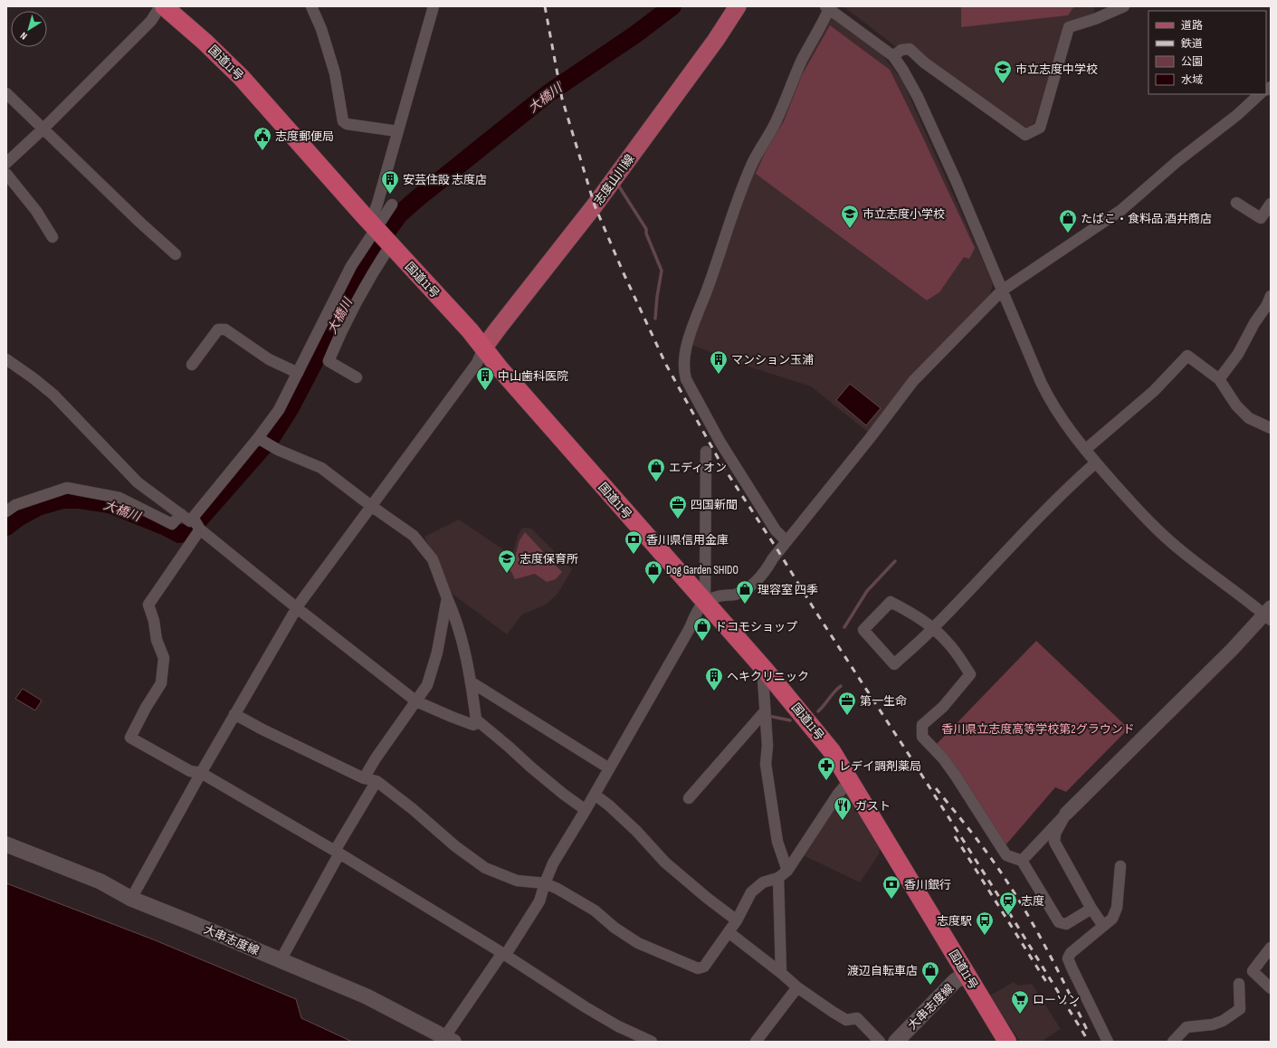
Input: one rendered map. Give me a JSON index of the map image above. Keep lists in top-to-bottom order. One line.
{"streets":{"highway":["国道11号"],"main road":["志度山川線","大串志度線"]},"crossings":[["国道11号","志度山川線"],["国道11号","大串志度線"]],"water":["大橋川"],"parks":["香川県立志度高等学校第2グラウンド"],"places":{"school or university":["市立志度中学校","市立志度小学校","志度保育所"],"public building":["志度郵便局"],"building":["安芸住設 志度店","マンション玉浦","中山歯科医院","ヘキクリニック"],"shop":["たばこ・食料品 酒井商店","エディオン","Dog Garden SHIDO","理容室 四季","ドコモショップ","渡辺自転車店"],"office":["四国新聞","第一生命"],"bank":["香川県信用金庫","香川銀行"],"pharmacy":["レデイ調剤薬局"],"restaurant":["ガスト"],"station":["志度"],"bus stop":["志度駅"],"supermarket":["ローソン"]},"legend":["道路","鉄道","公園","水域"],"north":"bottom left"}
